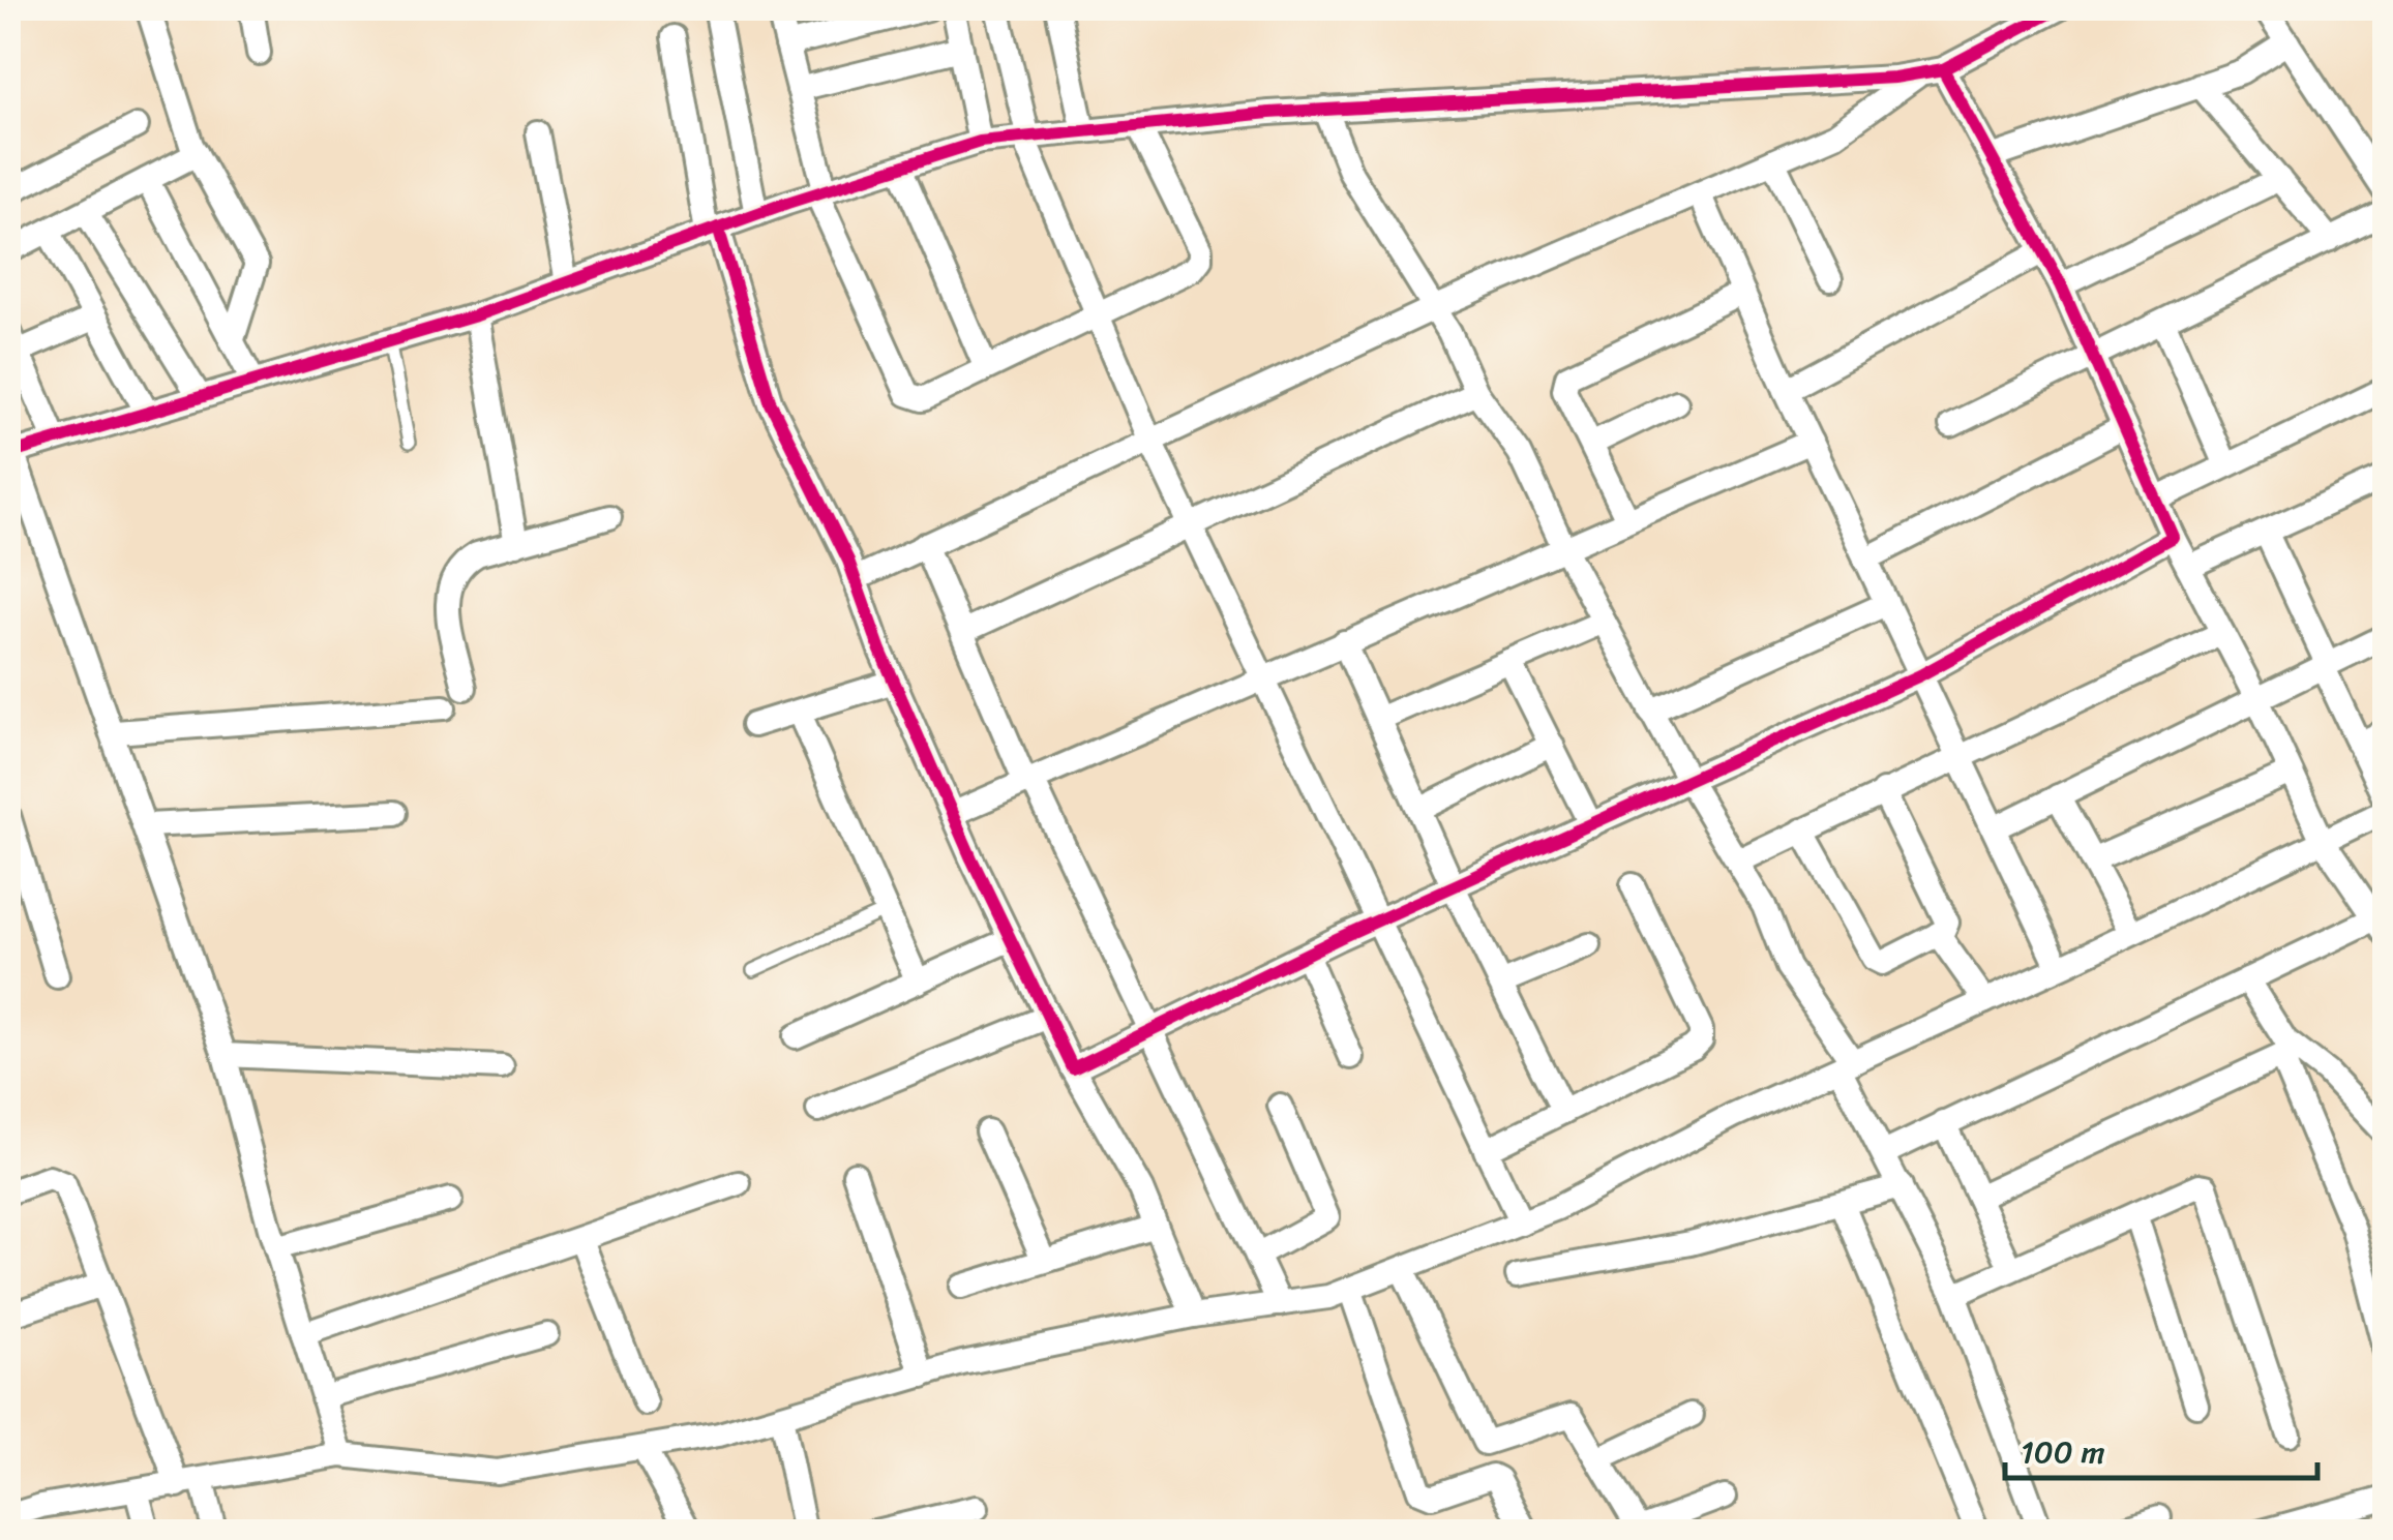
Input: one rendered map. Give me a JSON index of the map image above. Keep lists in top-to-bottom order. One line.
{"scale_bar":"100 m"}
